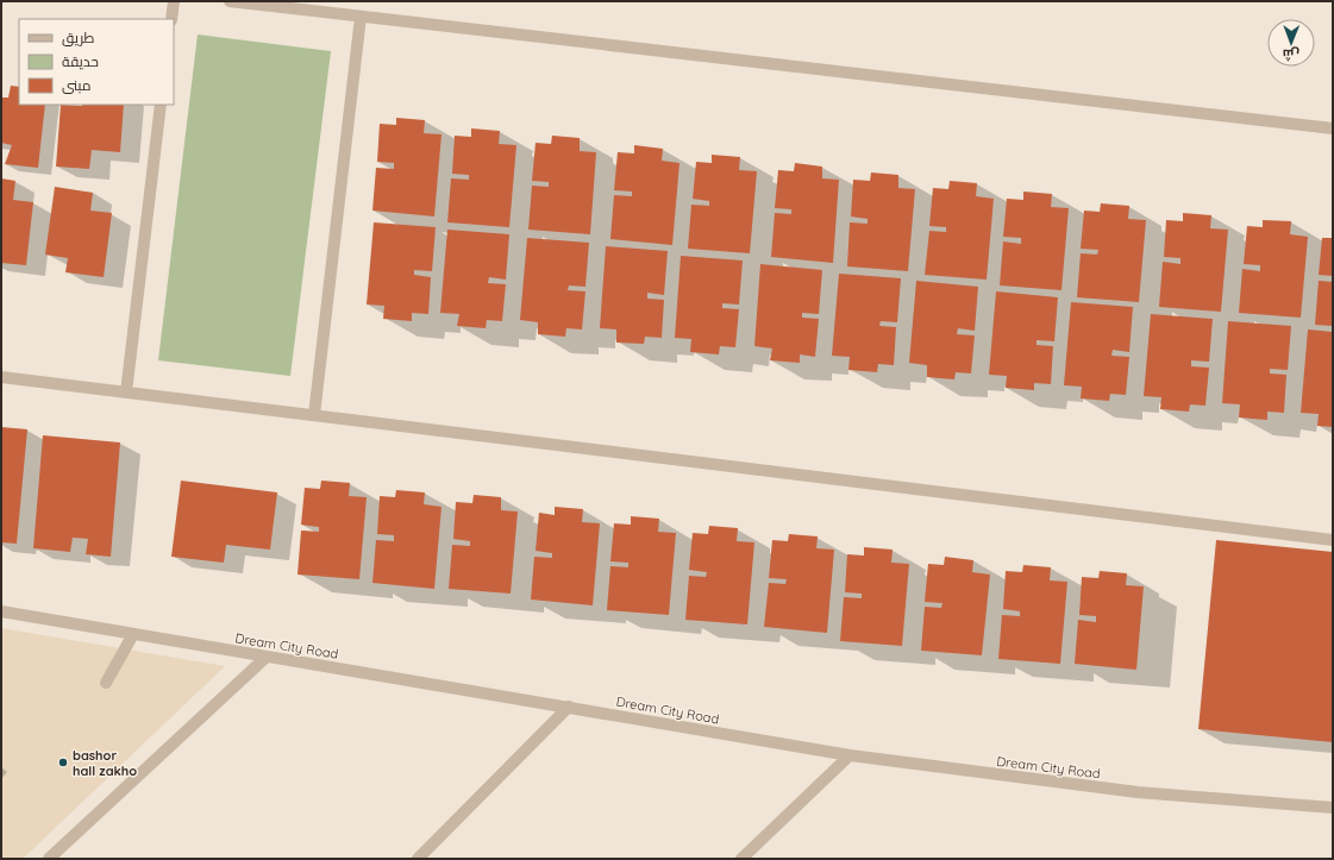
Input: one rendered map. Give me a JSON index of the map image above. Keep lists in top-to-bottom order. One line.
{"streets":{"street":["Dream City Road"]},"places":["bashor hall zakho"],"legend":["طريق","حديقة","مبنى"],"north":"bottom"}
